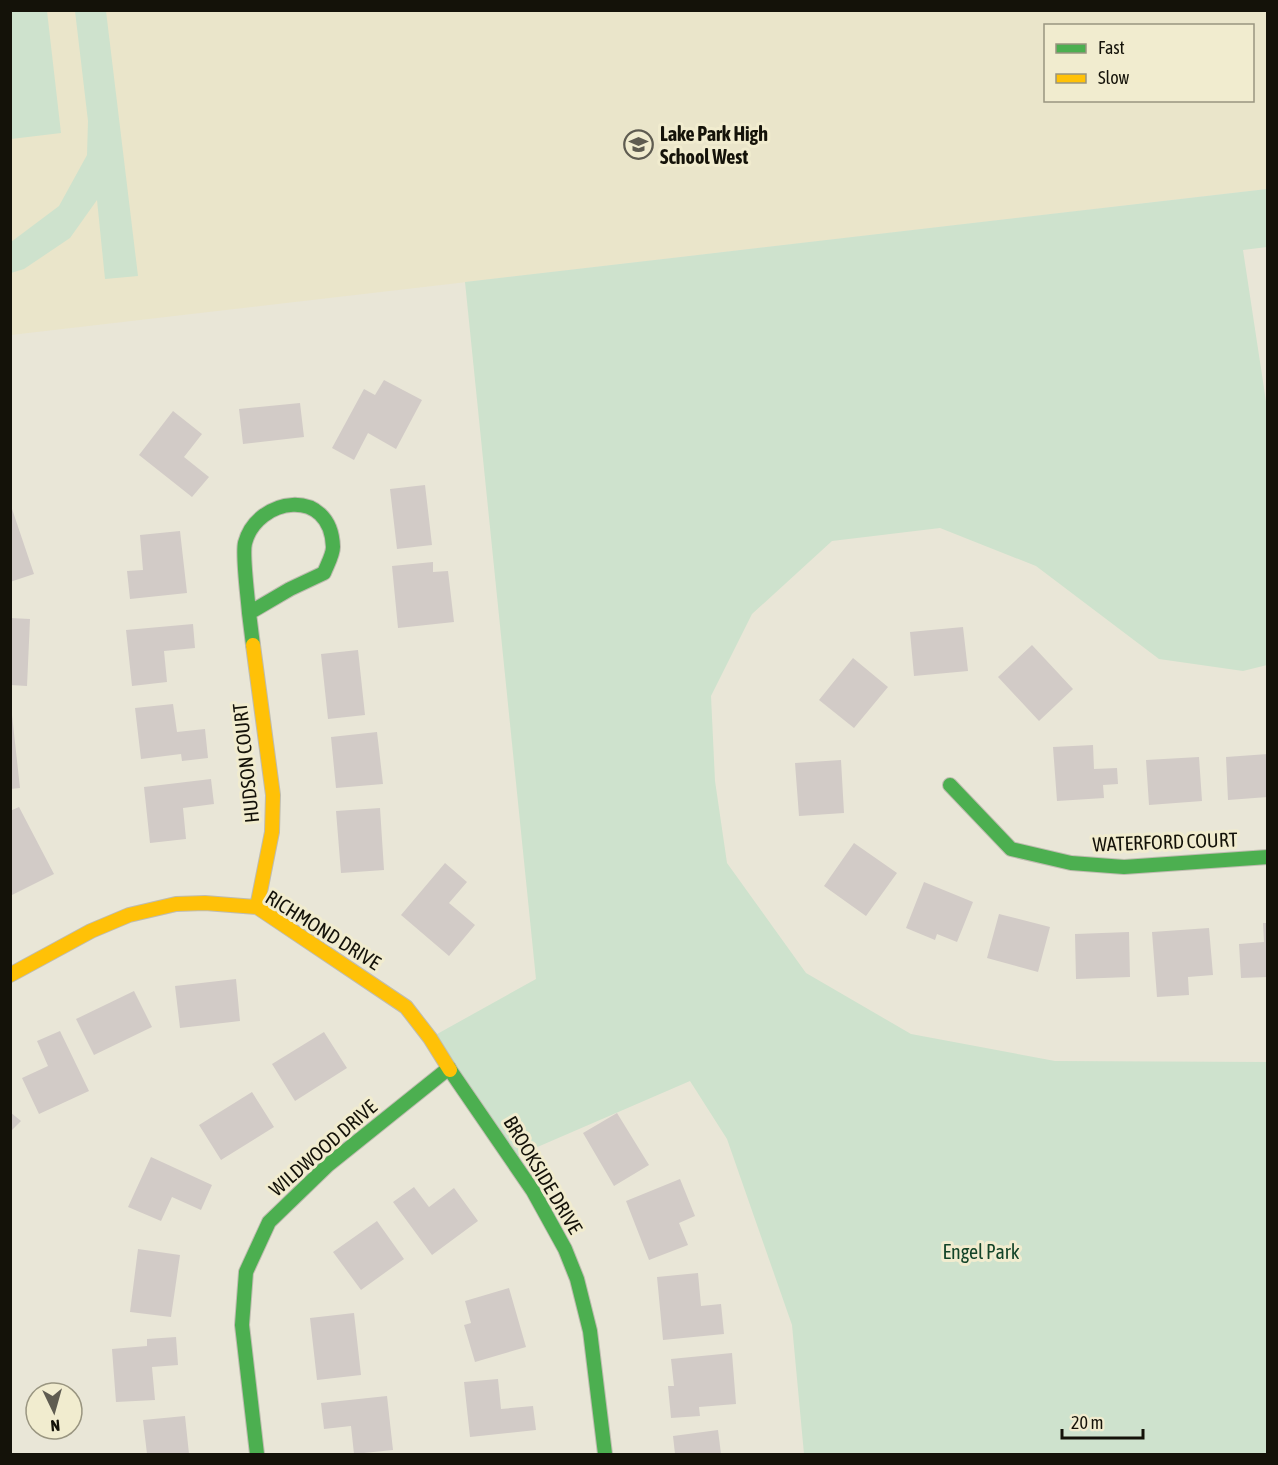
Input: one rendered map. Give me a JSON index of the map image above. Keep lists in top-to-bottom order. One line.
{"streets":{"street":["HUDSON COURT","WATERFORD COURT","RICHMOND DRIVE","WILDWOOD DRIVE","BROOKSIDE DRIVE"]},"crossings":[["HUDSON COURT","RICHMOND DRIVE"],["RICHMOND DRIVE","WILDWOOD DRIVE"],["RICHMOND DRIVE","BROOKSIDE DRIVE"],["WILDWOOD DRIVE","BROOKSIDE DRIVE"]],"parks":["Engel Park"],"places":{"school or university":["Lake Park High School West"]},"legend":["Fast","Slow"],"scale_bar":"20 m","north":"bottom"}
